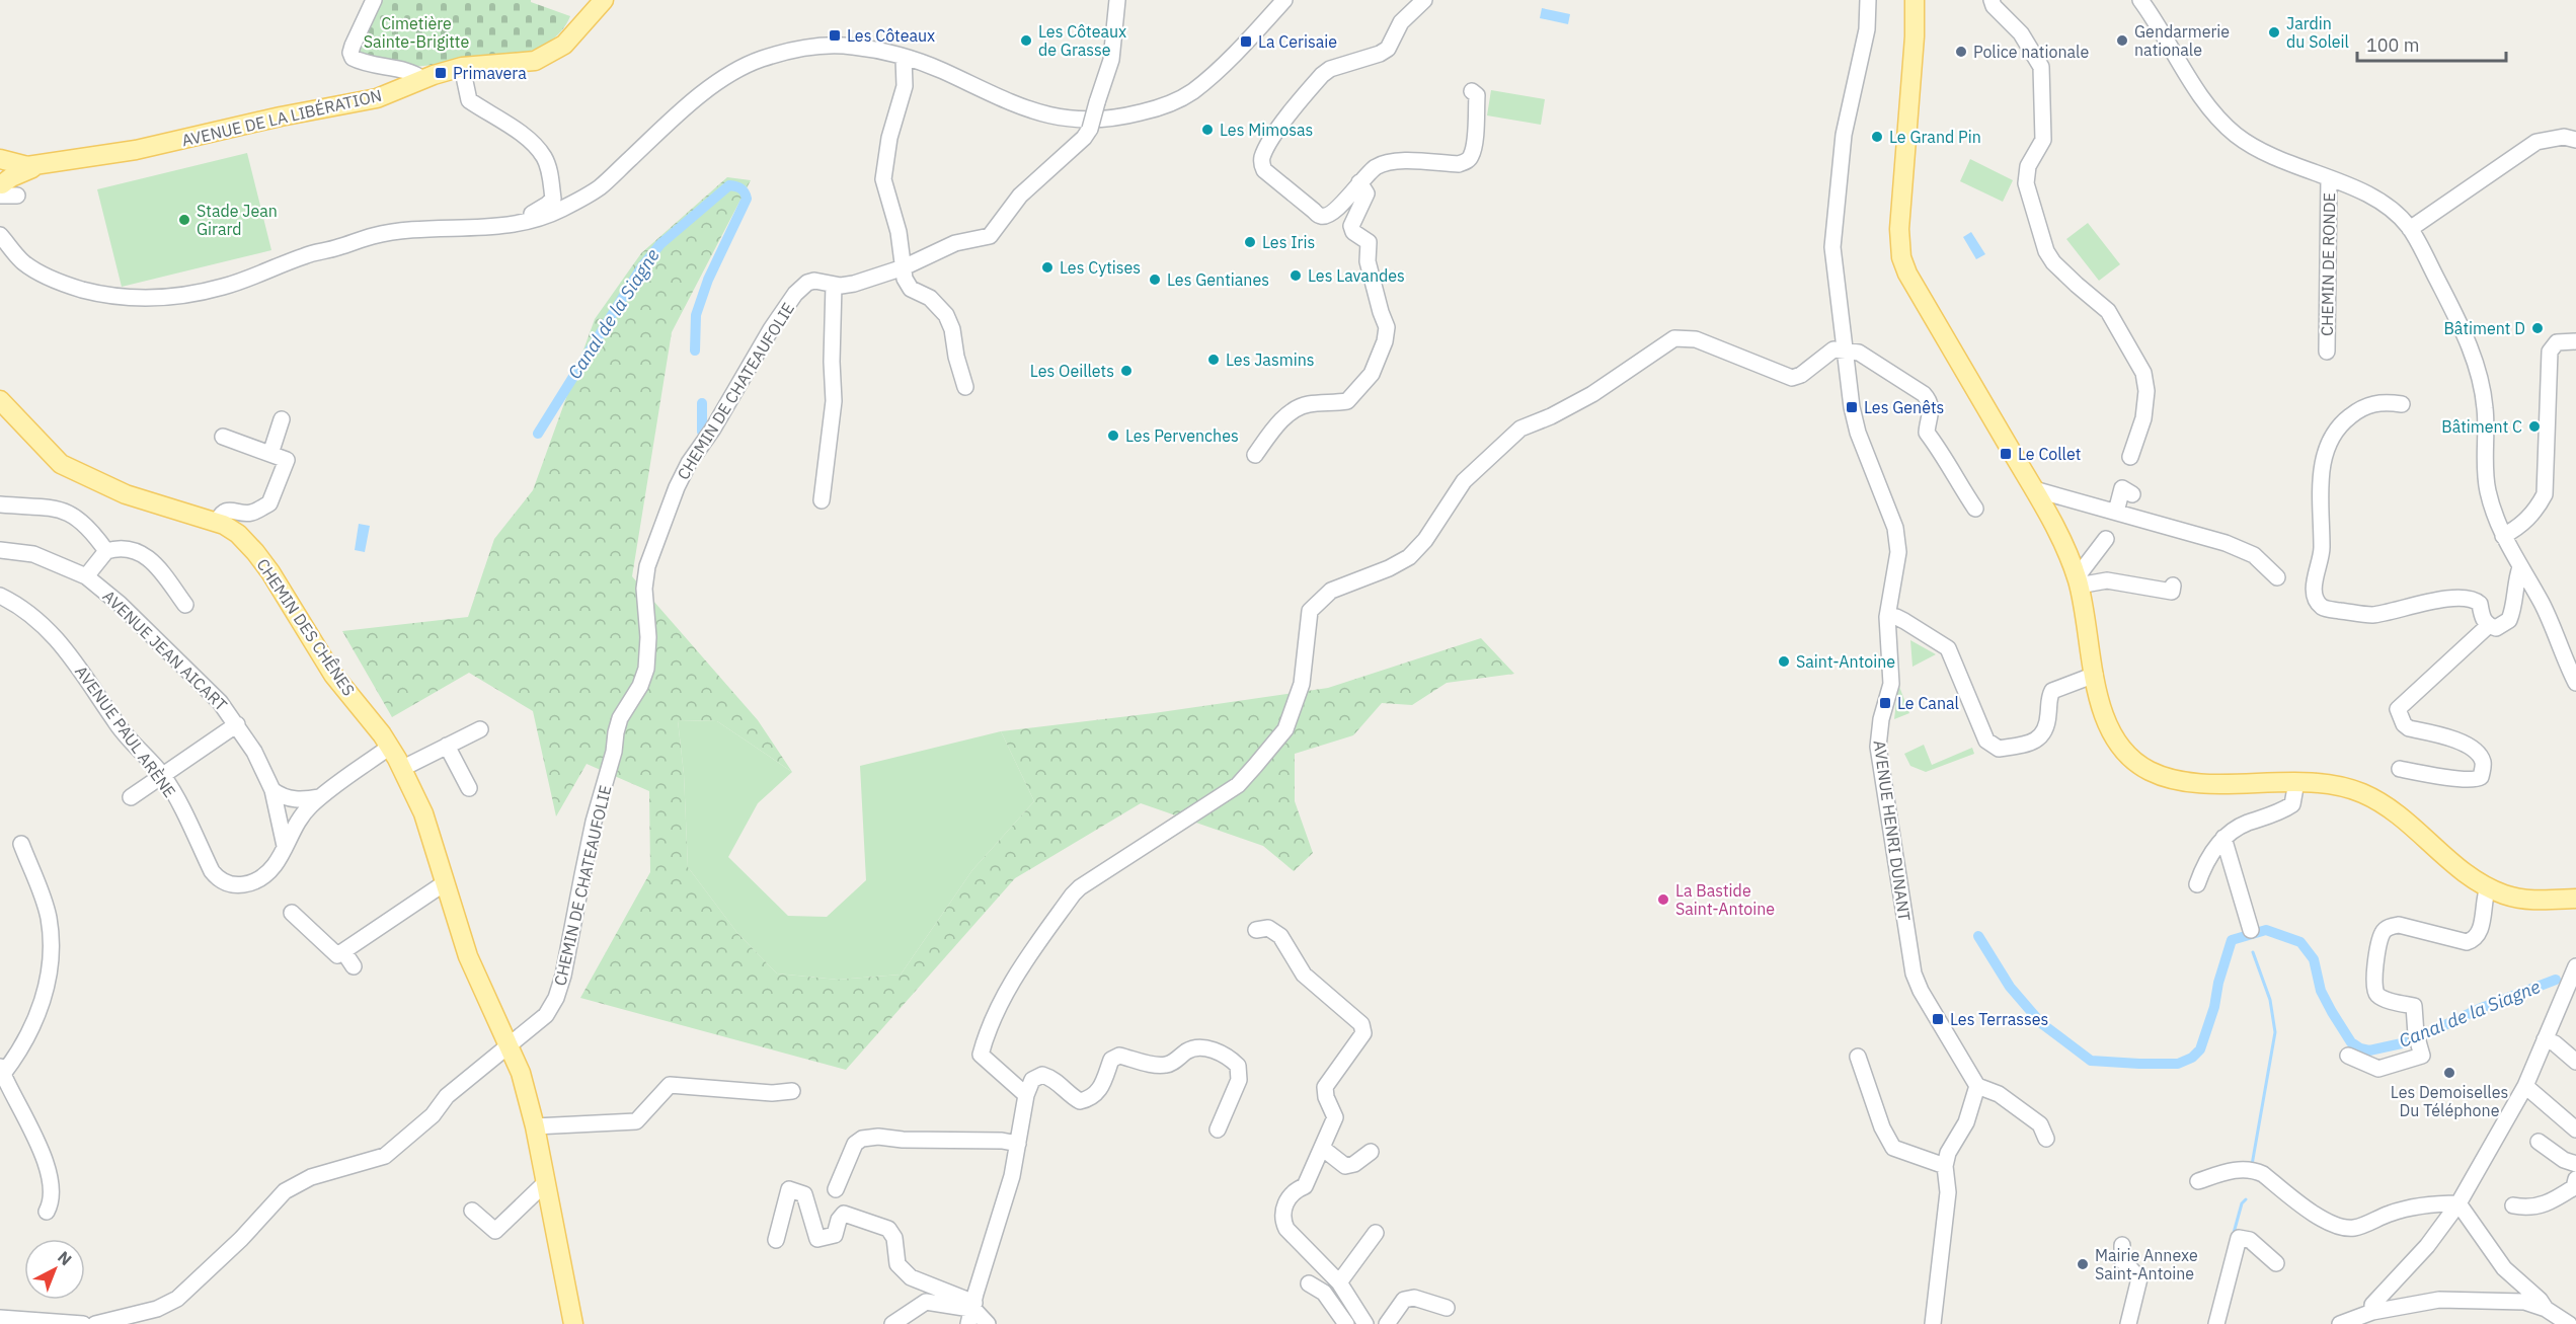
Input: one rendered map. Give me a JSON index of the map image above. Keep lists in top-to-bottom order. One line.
{"streets":{"main road":["AVENUE DE LA LIBÉRATION","CHEMIN DES CHÊNES"],"street":["CHEMIN DE RONDE","CHEMIN DE CHATEAUFOLIE","AVENUE JEAN AICART","AVENUE PAUL ARÈNE","AVENUE HENRI DUNANT"]},"crossings":[["CHEMIN DE CHATEAUFOLIE","CHEMIN DES CHÊNES"],["AVENUE JEAN AICART","AVENUE PAUL ARÈNE"]],"water":["Canal de la Siagne"],"parks":["Cimetière Sainte-Brigitte"],"places":{"other":["Jardin du Soleil","Les Côteaux de Grasse","Gendarmerie nationale","Police nationale","Les Mimosas","Le Grand Pin","Stade Jean Girard","Les Iris","Les Cytises","Les Lavandes","Les Gentianes","Bâtiment D","Les Jasmins","Les Oeillets","Bâtiment C","Les Pervenches","Saint-Antoine","La Bastide Saint-Antoine","Les Demoiselles Du Téléphone","Mairie Annexe Saint-Antoine"],"transit":["Les Côteaux","La Cerisaie","Primavera","Les Genêts","Le Collet","Le Canal","Les Terrasses"]},"scale_bar":"100 m","north":"top right"}
